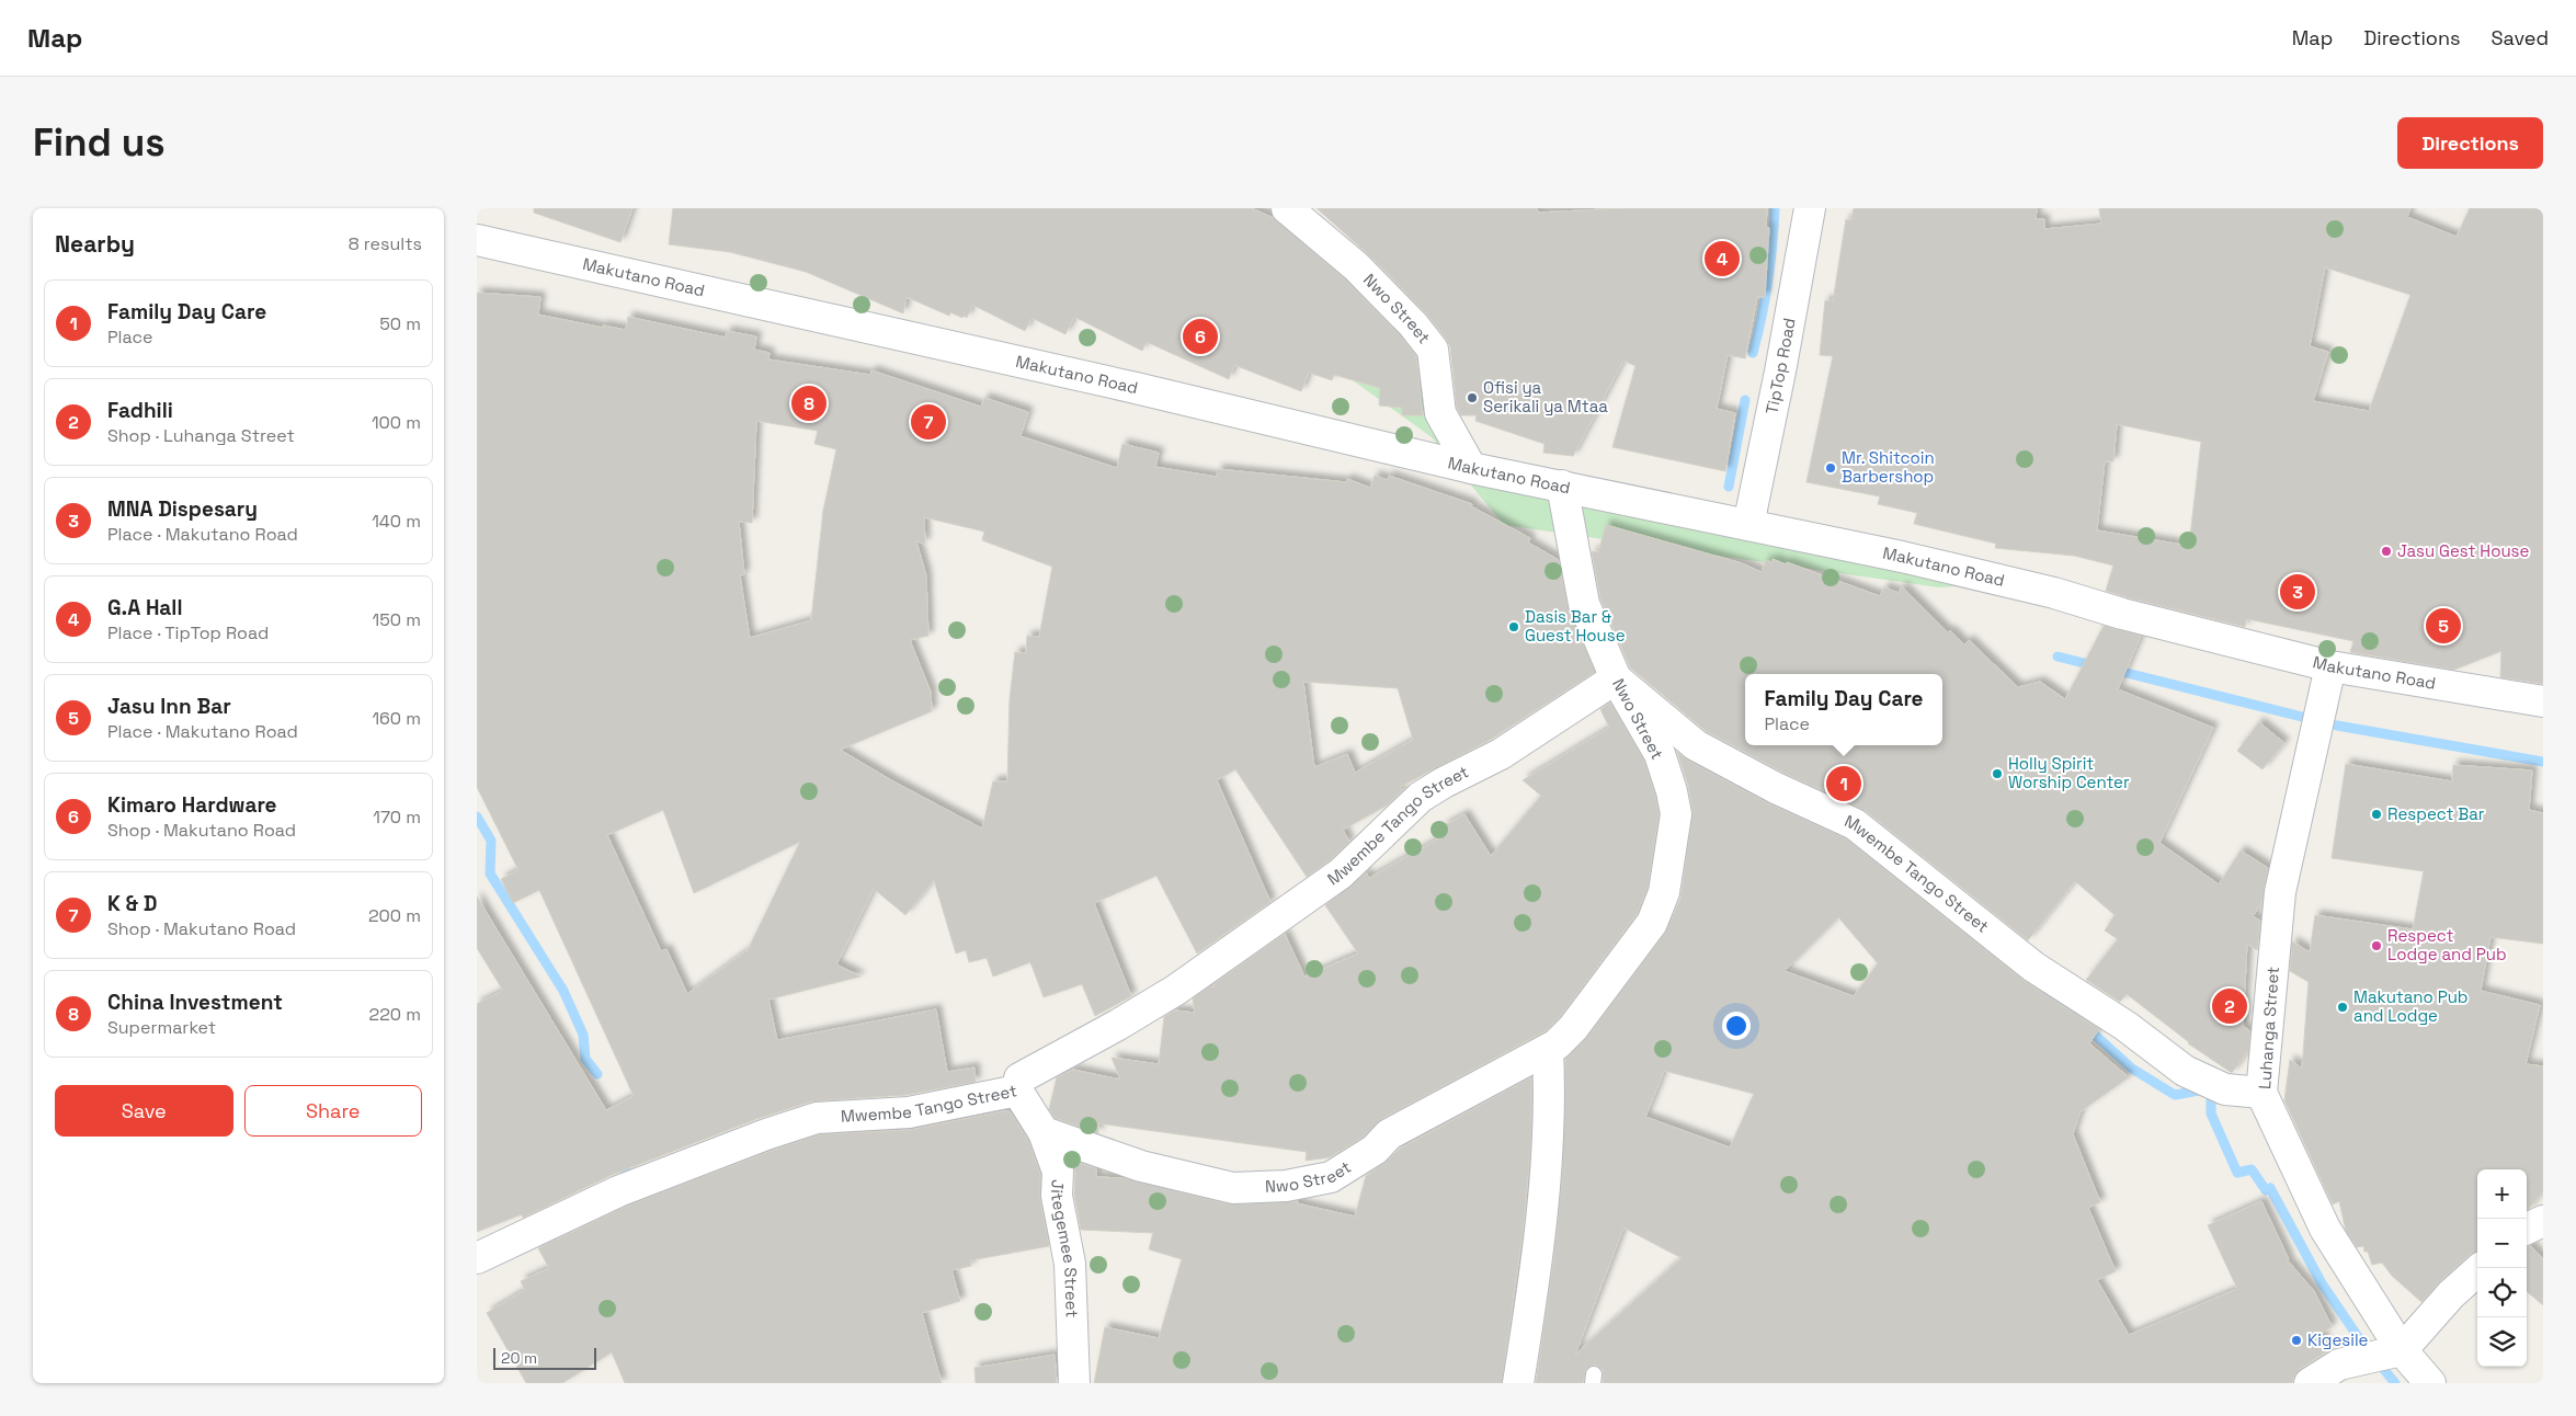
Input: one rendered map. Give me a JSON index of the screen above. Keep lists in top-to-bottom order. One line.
{"streets":{"street":["Makutano Road","Nwo Street","TipTop Road","Mwembe Tango Street","Luhanga Street","Jitegemee Street"]},"crossings":[["Makutano Road","Nwo Street"],["Makutano Road","TipTop Road"],["Makutano Road","Luhanga Street"],["Nwo Street","Mwembe Tango Street"],["Nwo Street","Jitegemee Street"],["Mwembe Tango Street","Luhanga Street"],["Mwembe Tango Street","Jitegemee Street"]],"places":["Ofisi ya Serikali ya Mtaa","Mr. Shitcoin Barbershop","Jasu Gest House","Dasis Bar & Guest House","Holly Spirit Worship Center","Respect Bar","Respect Lodge and Pub","Makutano Pub and Lodge","Kigesile"],"scale_bar":"20 m","page":{"header":"Map","nav":["Map","Directions","Saved"],"buttons":["Directions",["Save","Share"]],"title":"Find us","heading":["Nearby","8 results"],"pins":["4","6","8","7","3","5","1","2"],"list":[{"mark":"1","name":"Family Day Care","note":"Place","value":"50 m"},{"mark":"2","name":"Fadhili","note":"Shop · Luhanga Street","value":"100 m"},{"mark":"3","name":"MNA Dispesary","note":"Place · Makutano Road","value":"140 m"},{"mark":"4","name":"G.A Hall","note":"Place · TipTop Road","value":"150 m"},{"mark":"5","name":"Jasu Inn Bar","note":"Place · Makutano Road","value":"160 m"},{"mark":"6","name":"Kimaro Hardware","note":"Shop · Makutano Road","value":"170 m"},{"mark":"7","name":"K & D","note":"Shop · Makutano Road","value":"200 m"},{"mark":"8","name":"China Investment","note":"Supermarket","value":"220 m"}],"popup":["Family Day Care","Place"],"map_buttons":["+","−"],"scale":"20 m"}}
